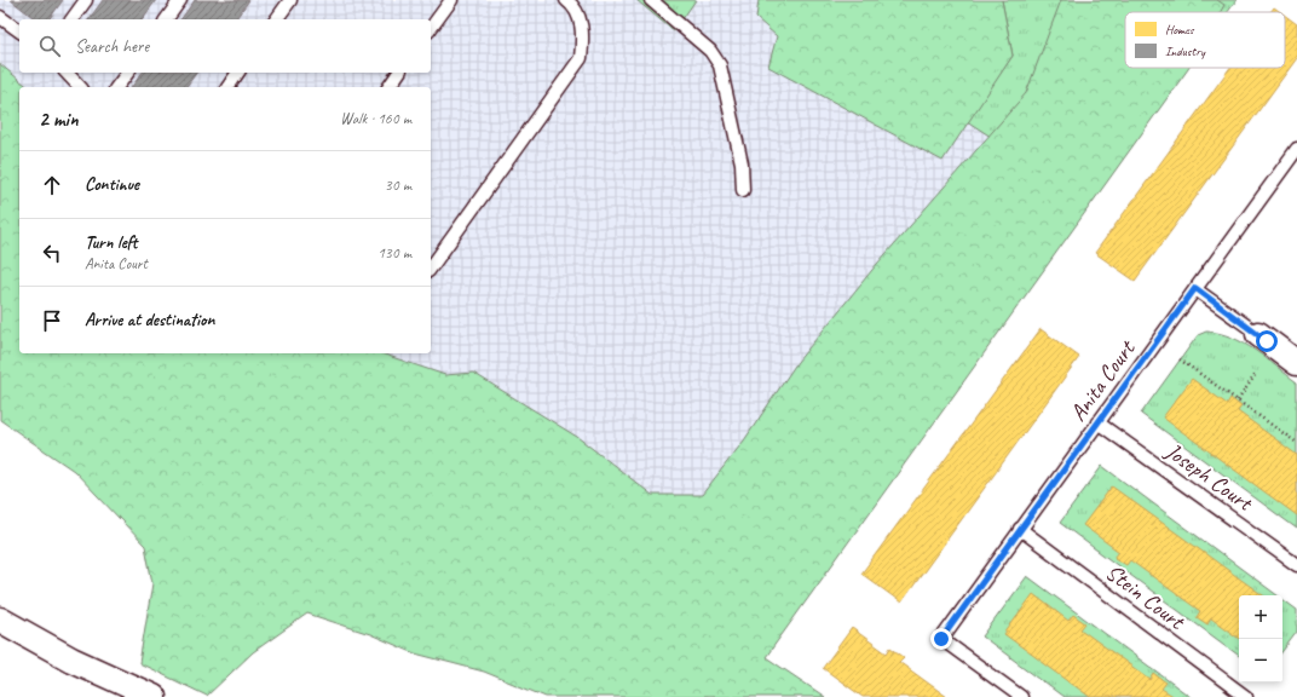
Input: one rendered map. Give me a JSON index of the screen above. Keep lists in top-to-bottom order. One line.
{"streets":{"lane":["Anita Court","Joseph Court","Stein Court"]},"crossings":[["Anita Court","Joseph Court"],["Anita Court","Stein Court"]],"legend":["Homes","Industry"],"page":{"search":"Search here","heading":["2 min","Walk · 160 m"],"list":[["Continue","30 m"],["Turn left","Anita Court","130 m"],"Arrive at destination"],"map_buttons":["+","−"]}}
